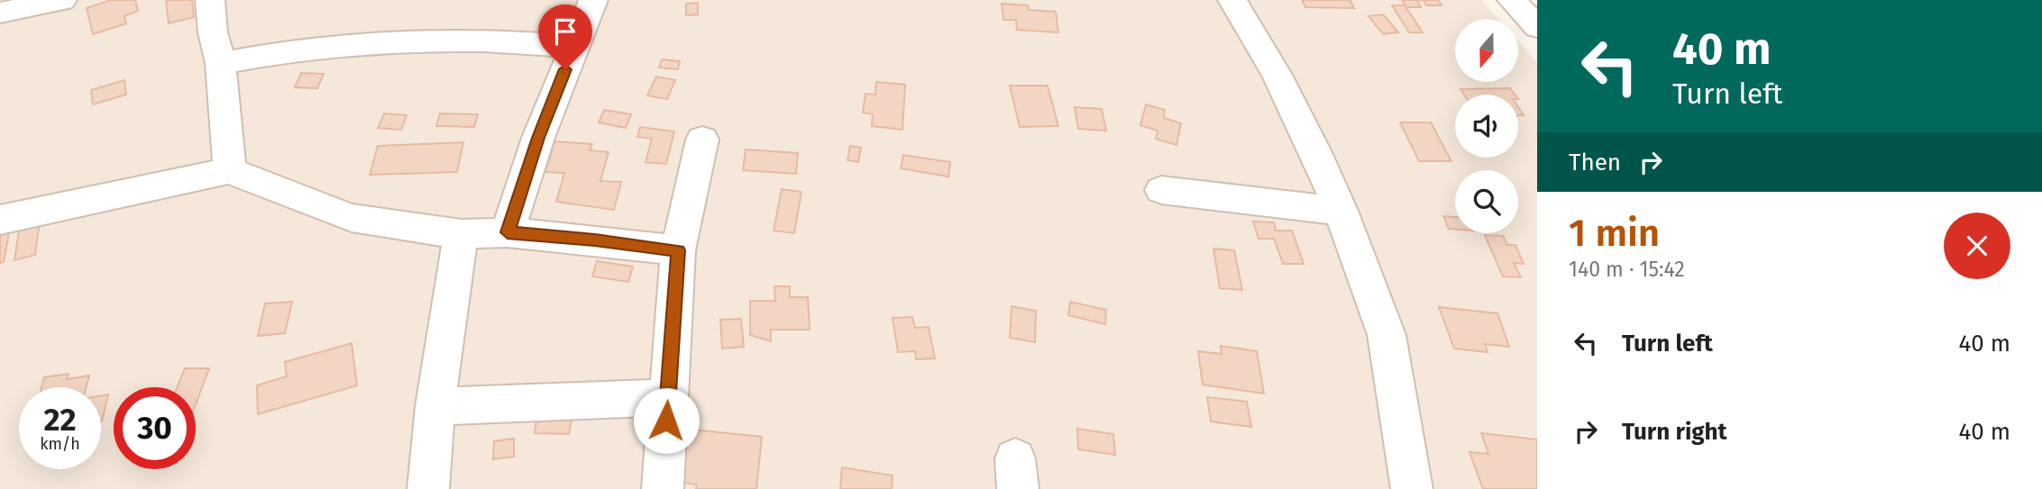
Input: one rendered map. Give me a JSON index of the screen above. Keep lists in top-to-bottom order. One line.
{"north":"bottom","page":{"turn":["40 m","Turn left"],"then":"Then","heading":["1 min","140 m · 15:42"],"list":[{"name":"Turn left","value":"40 m"},{"name":"Turn right","value":"40 m"}],"speed":"22 km/h","limit":"30"}}
